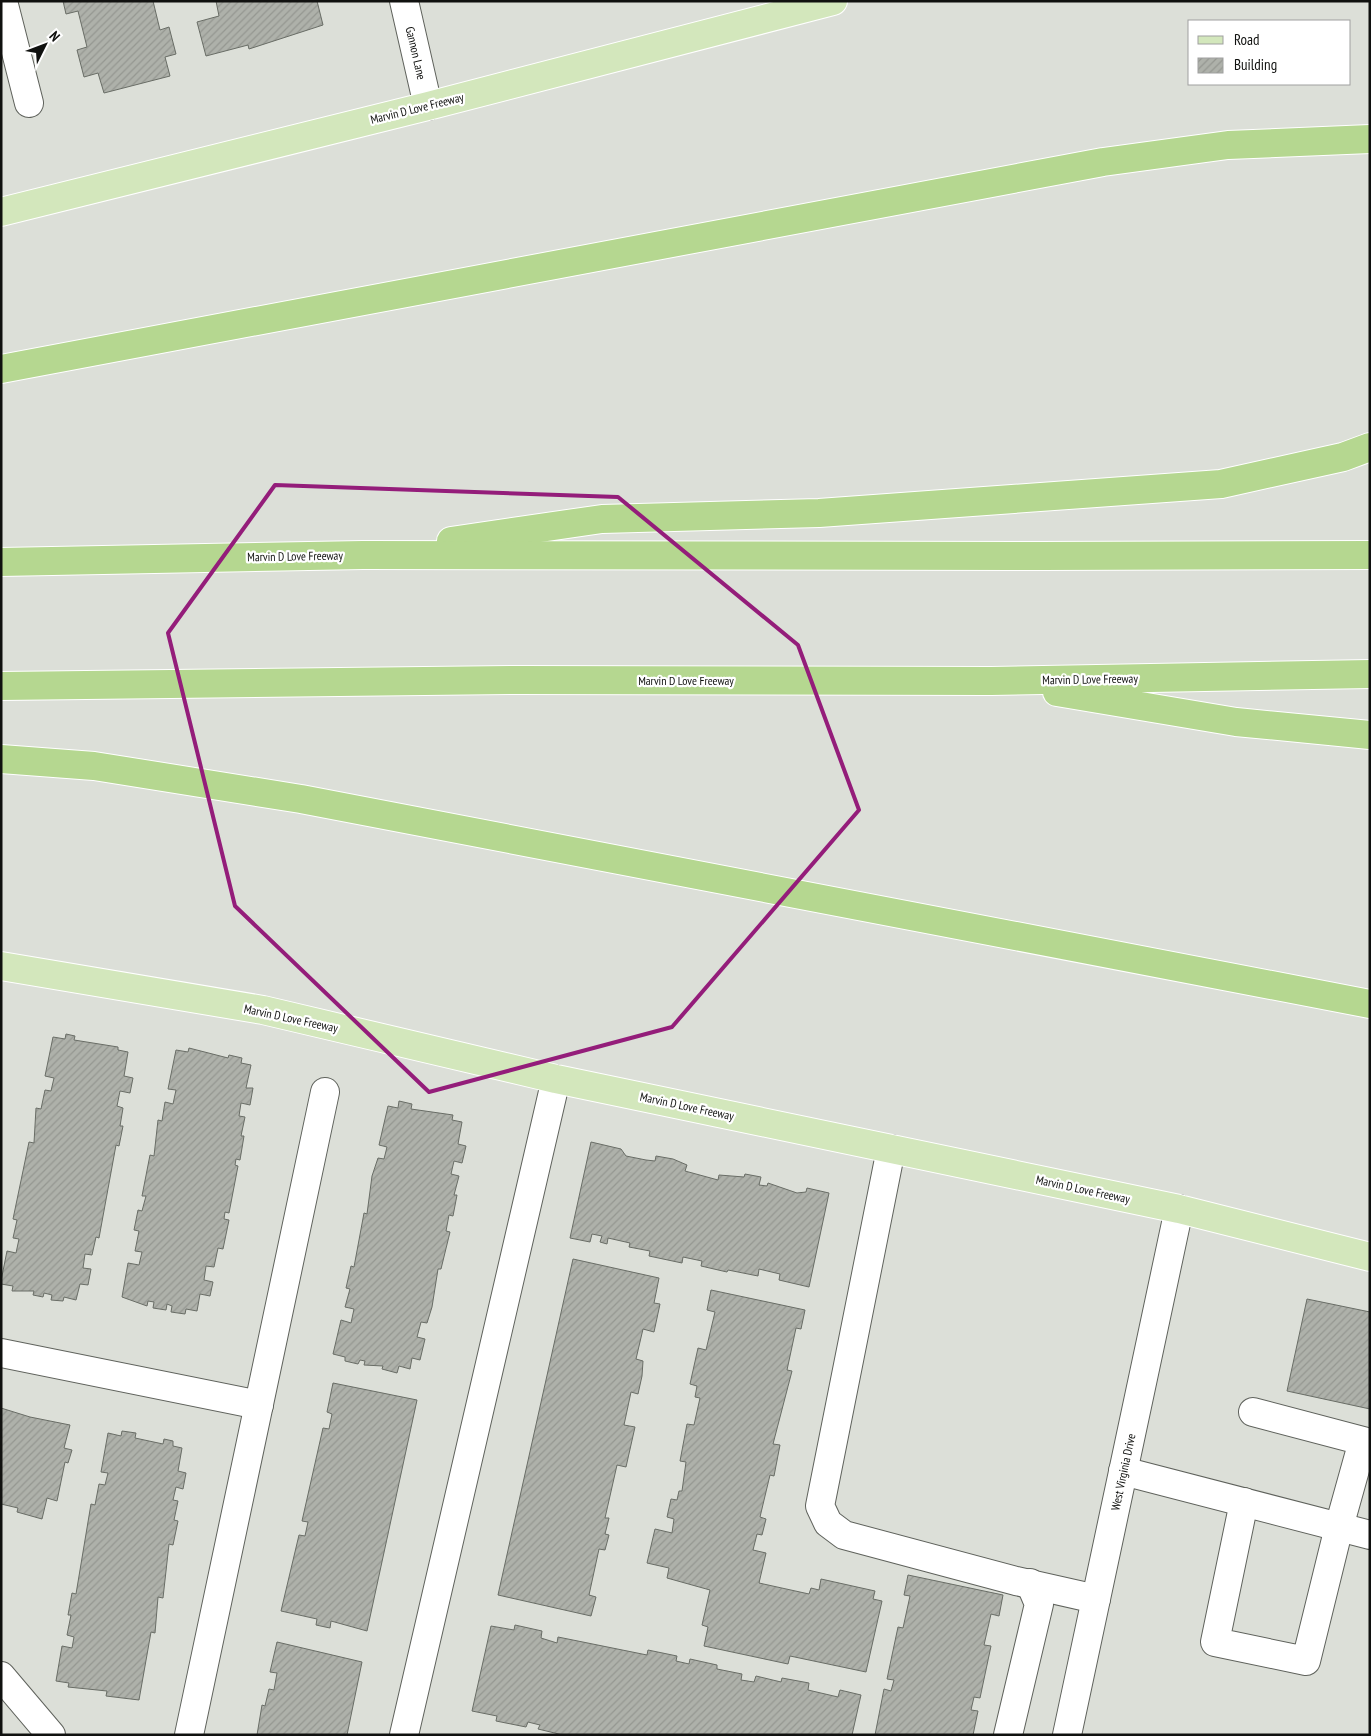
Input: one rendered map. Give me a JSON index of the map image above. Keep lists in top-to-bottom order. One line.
{"streets":{"highway":["Marvin D Love Freeway"],"street":["Gannon Lane","West Virginia Drive"]},"crossings":[["Gannon Lane","Marvin D Love Freeway"],["Marvin D Love Freeway","West Virginia Drive"]],"legend":["Road","Building"],"north":"top right"}
